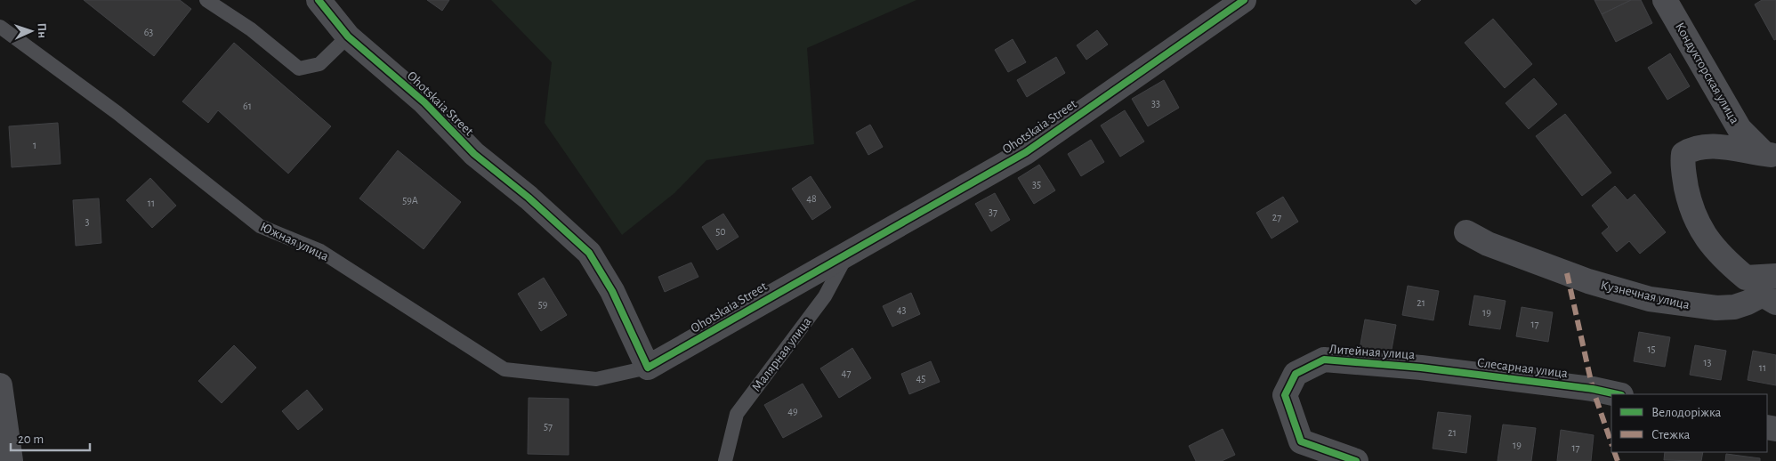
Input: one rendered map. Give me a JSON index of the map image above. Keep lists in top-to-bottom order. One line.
{"streets":{"street":["Кондукторская улица","Ohotskaia Street","Кузнечная улица","Литейная улица","Слесарная улица"],"lane":["Южная улица","Малярная улица"]},"crossings":[["Ohotskaia Street","Южная улица"],["Ohotskaia Street","Малярная улица"],["Литейная улица","Слесарная улица"]],"house_numbers":["63","33","61","1","35","48","59А","11","37","27","3","50","21","59","43","19","17","15","13","11","47","45","49","57","21","19","17"],"legend":["Велодоріжка","Стежка"],"scale_bar":"20 m","north":"right"}
